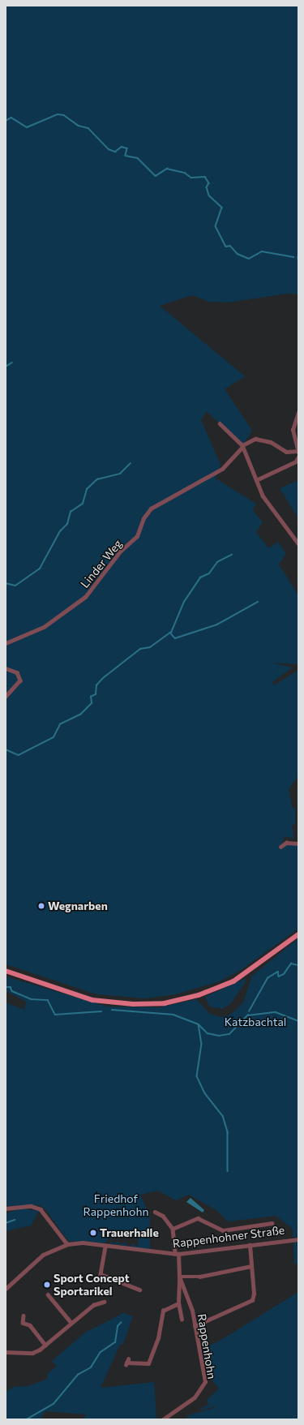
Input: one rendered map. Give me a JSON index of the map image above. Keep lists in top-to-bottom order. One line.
{"streets":{"street":["Linder Weg","Rappenhohner Straße","Rappenhohn"]},"crossings":[["Rappenhohner Straße","Rappenhohn"]],"parks":["Katzbachtal","Friedhof Rappenhohn"],"places":["Wegnarben","Trauerhalle","Sport Concept Sportarikel"]}
